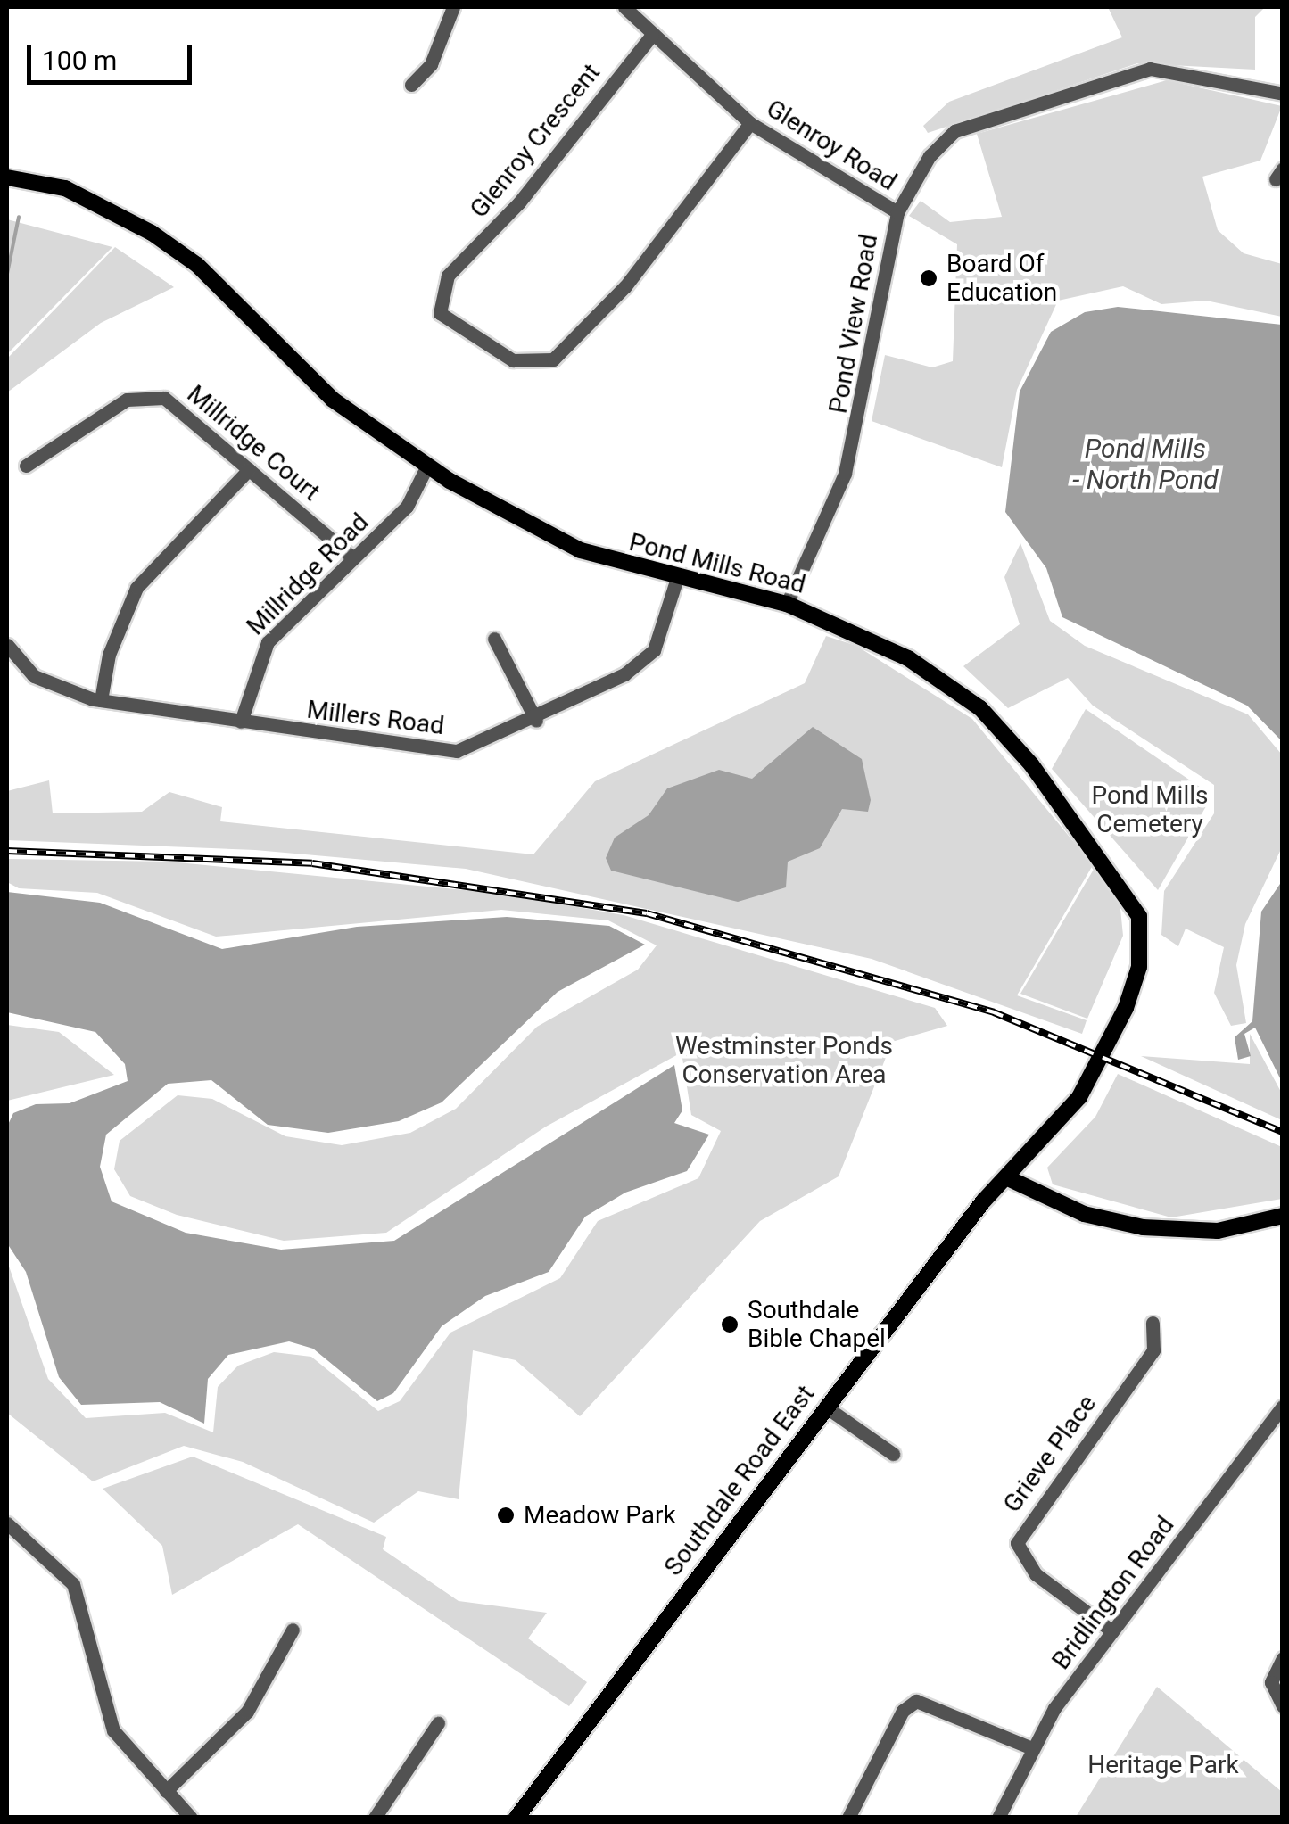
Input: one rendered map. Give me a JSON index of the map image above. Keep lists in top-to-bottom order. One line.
{"streets":{"main road":["Pond Mills Road","Southdale Road East"],"street":["Glenroy Crescent","Glenroy Road","Pond View Road","Millridge Court","Millridge Road","Millers Road","Grieve Place","Bridlington Road"]},"crossings":[["Glenroy Crescent","Glenroy Road"],["Glenroy Road","Pond View Road"],["Pond View Road","Pond Mills Road"],["Millridge Court","Millridge Road"],["Pond Mills Road","Millridge Road"],["Pond Mills Road","Millers Road"],["Pond Mills Road","Southdale Road East"],["Millridge Road","Millers Road"],["Grieve Place","Bridlington Road"]],"water":["Pond Mills - North Pond"],"parks":["Pond Mills Cemetery","Westminster Ponds Conservation Area","Heritage Park"],"places":["Board Of Education","Southdale Bible Chapel","Meadow Park"],"scale_bar":"100 m"}
